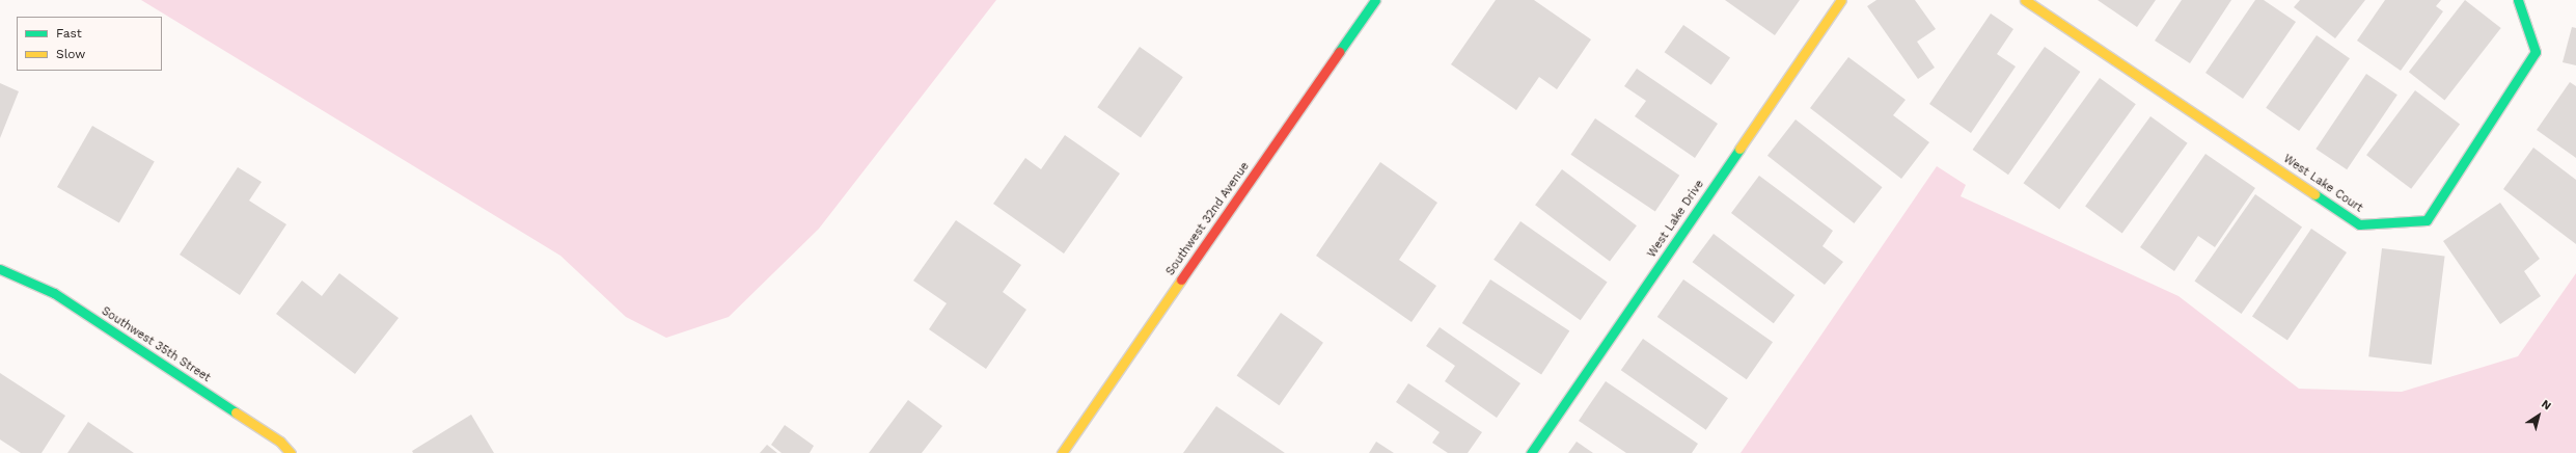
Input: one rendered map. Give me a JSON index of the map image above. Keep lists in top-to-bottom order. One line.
{"streets":{"street":["West Lake Court","Southwest 32nd Avenue","West Lake Drive","Southwest 35th Street"]},"legend":["Fast","Slow"],"north":"top right"}
